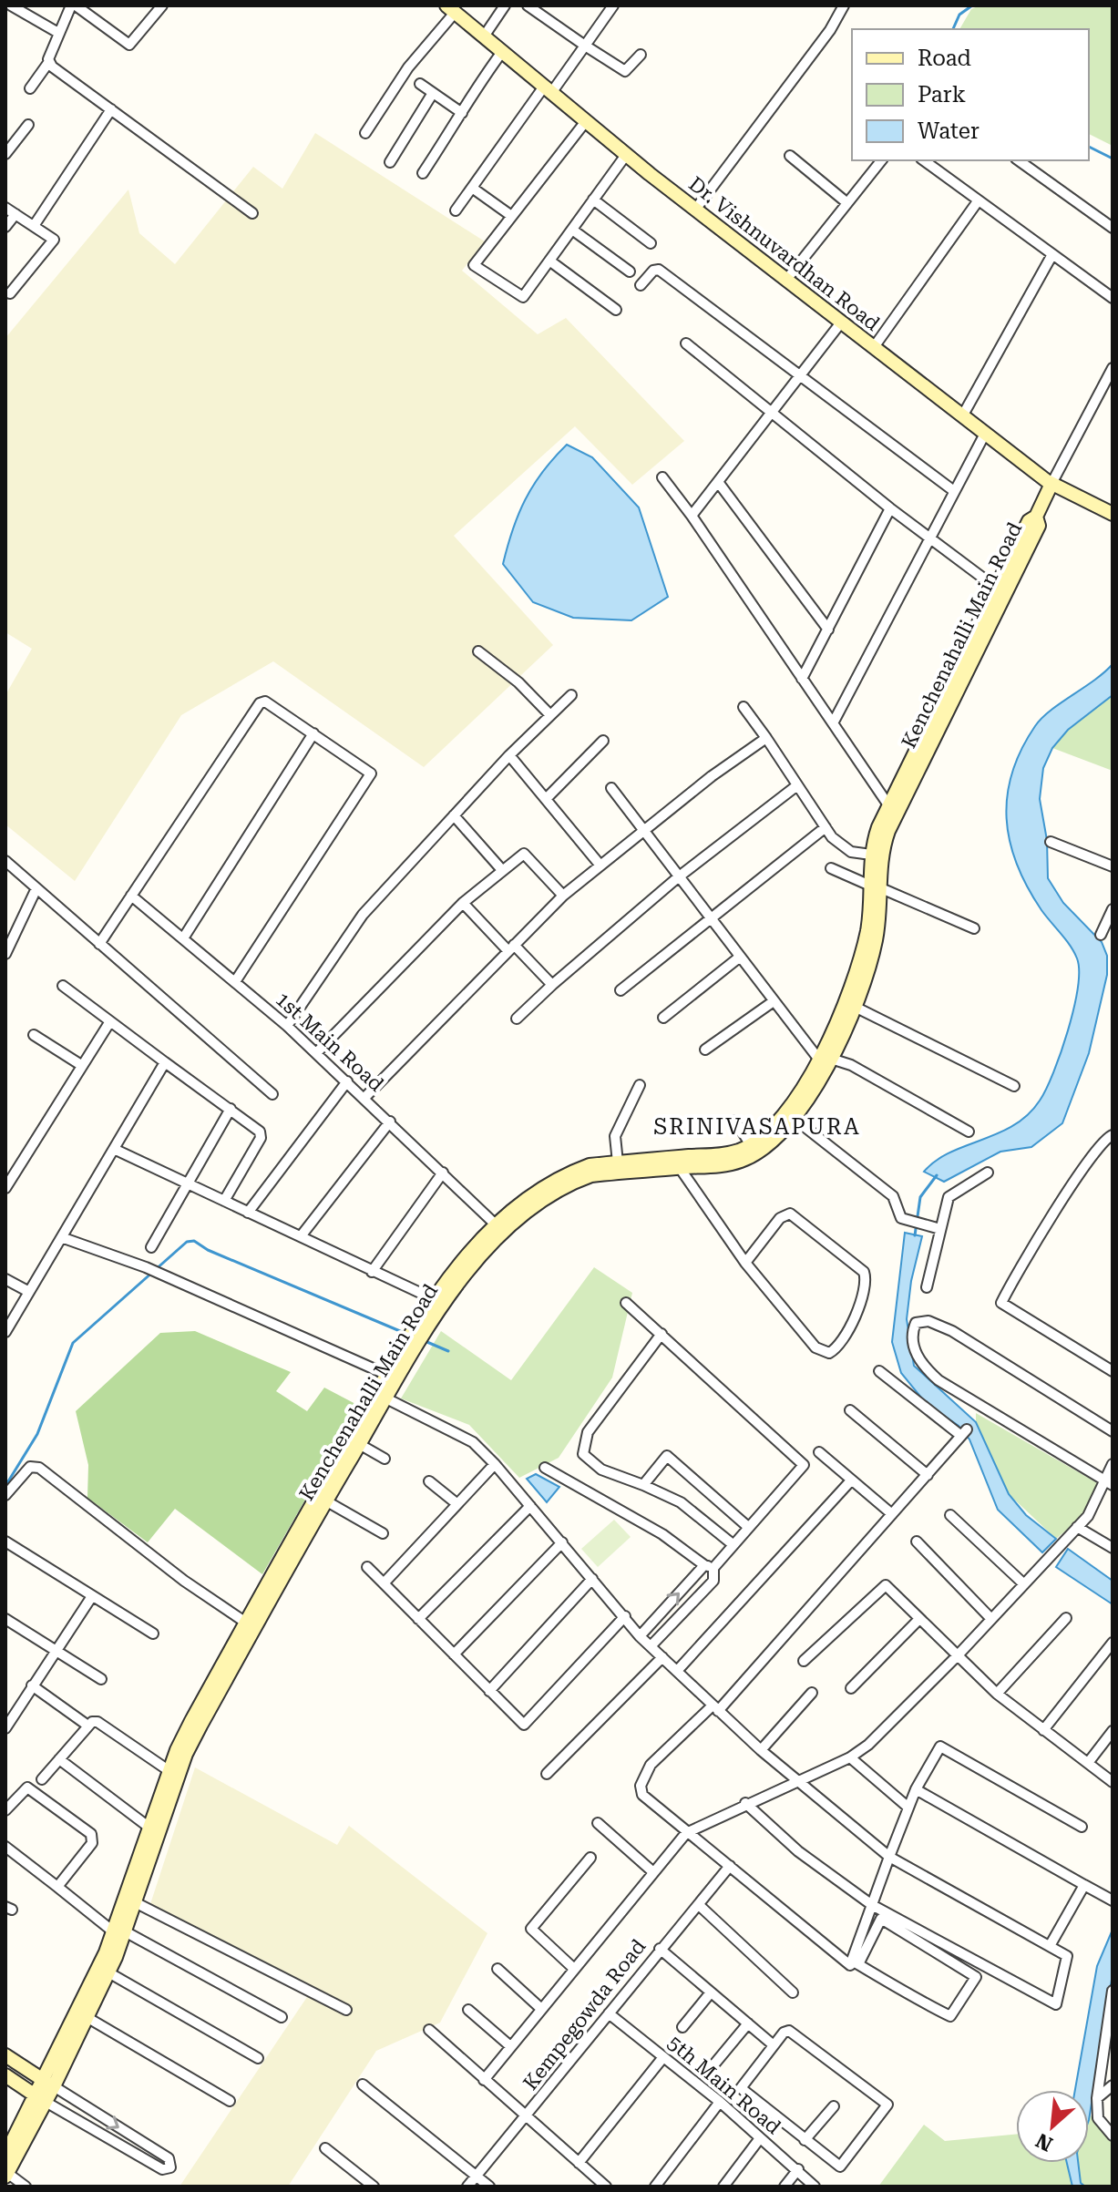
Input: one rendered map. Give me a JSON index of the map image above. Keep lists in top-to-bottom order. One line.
{"streets":{"main road":["Dr. Vishnuvardhan Road","Kenchenahalli Main Road"],"street":["1st Main Road","Kempegowda Road","5th Main Road"]},"crossings":[["Kenchenahalli Main Road","1st Main Road"],["Kempegowda Road","5th Main Road"]],"districts":["SRINIVASAPURA"],"legend":["Road","Park","Water"],"north":"bottom left"}
